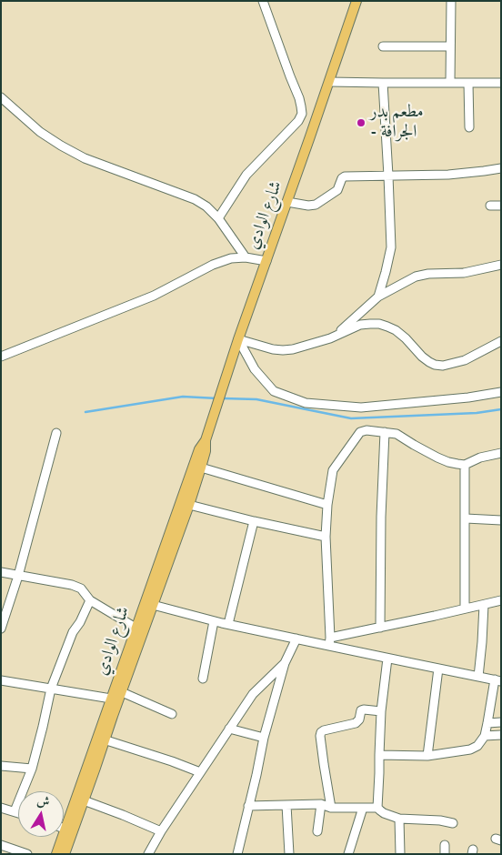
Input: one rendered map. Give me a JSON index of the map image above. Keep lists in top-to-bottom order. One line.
{"streets":{"main road":["شارع الوادي"]},"places":["مطعم بدر - الجرافة"],"north":"top"}
